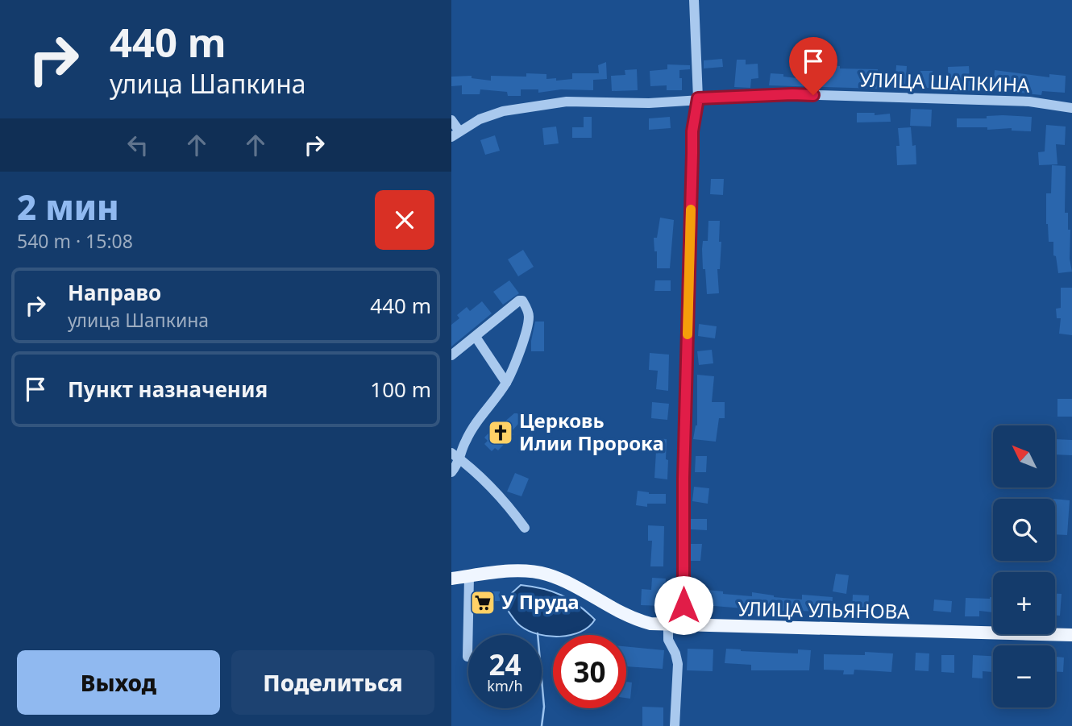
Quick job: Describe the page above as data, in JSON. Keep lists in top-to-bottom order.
{
  "streets": {
    "main road": ["УЛИЦА УЛЬЯНОВА"],
    "street": ["УЛИЦА ШАПКИНА"]
  },
  "places": {
    "church": ["Церковь Илии Пророка"],
    "supermarket": ["У Пруда"]
  },
  "north": "top left",
  "page": {
    "turn": ["440 m", "улица Шапкина"],
    "heading": ["2 мин", "540 m · 15:08"],
    "list": [
      {
        "name": "Направо",
        "note": "улица Шапкина",
        "value": "440 m"
      },
      {
        "name": "Пункт назначения",
        "value": "100 m"
      }
    ],
    "map_buttons": ["+", "−"],
    "speed": "24 km/h",
    "limit": "30",
    "buttons": ["Выход", "Поделиться"]
  }
}
